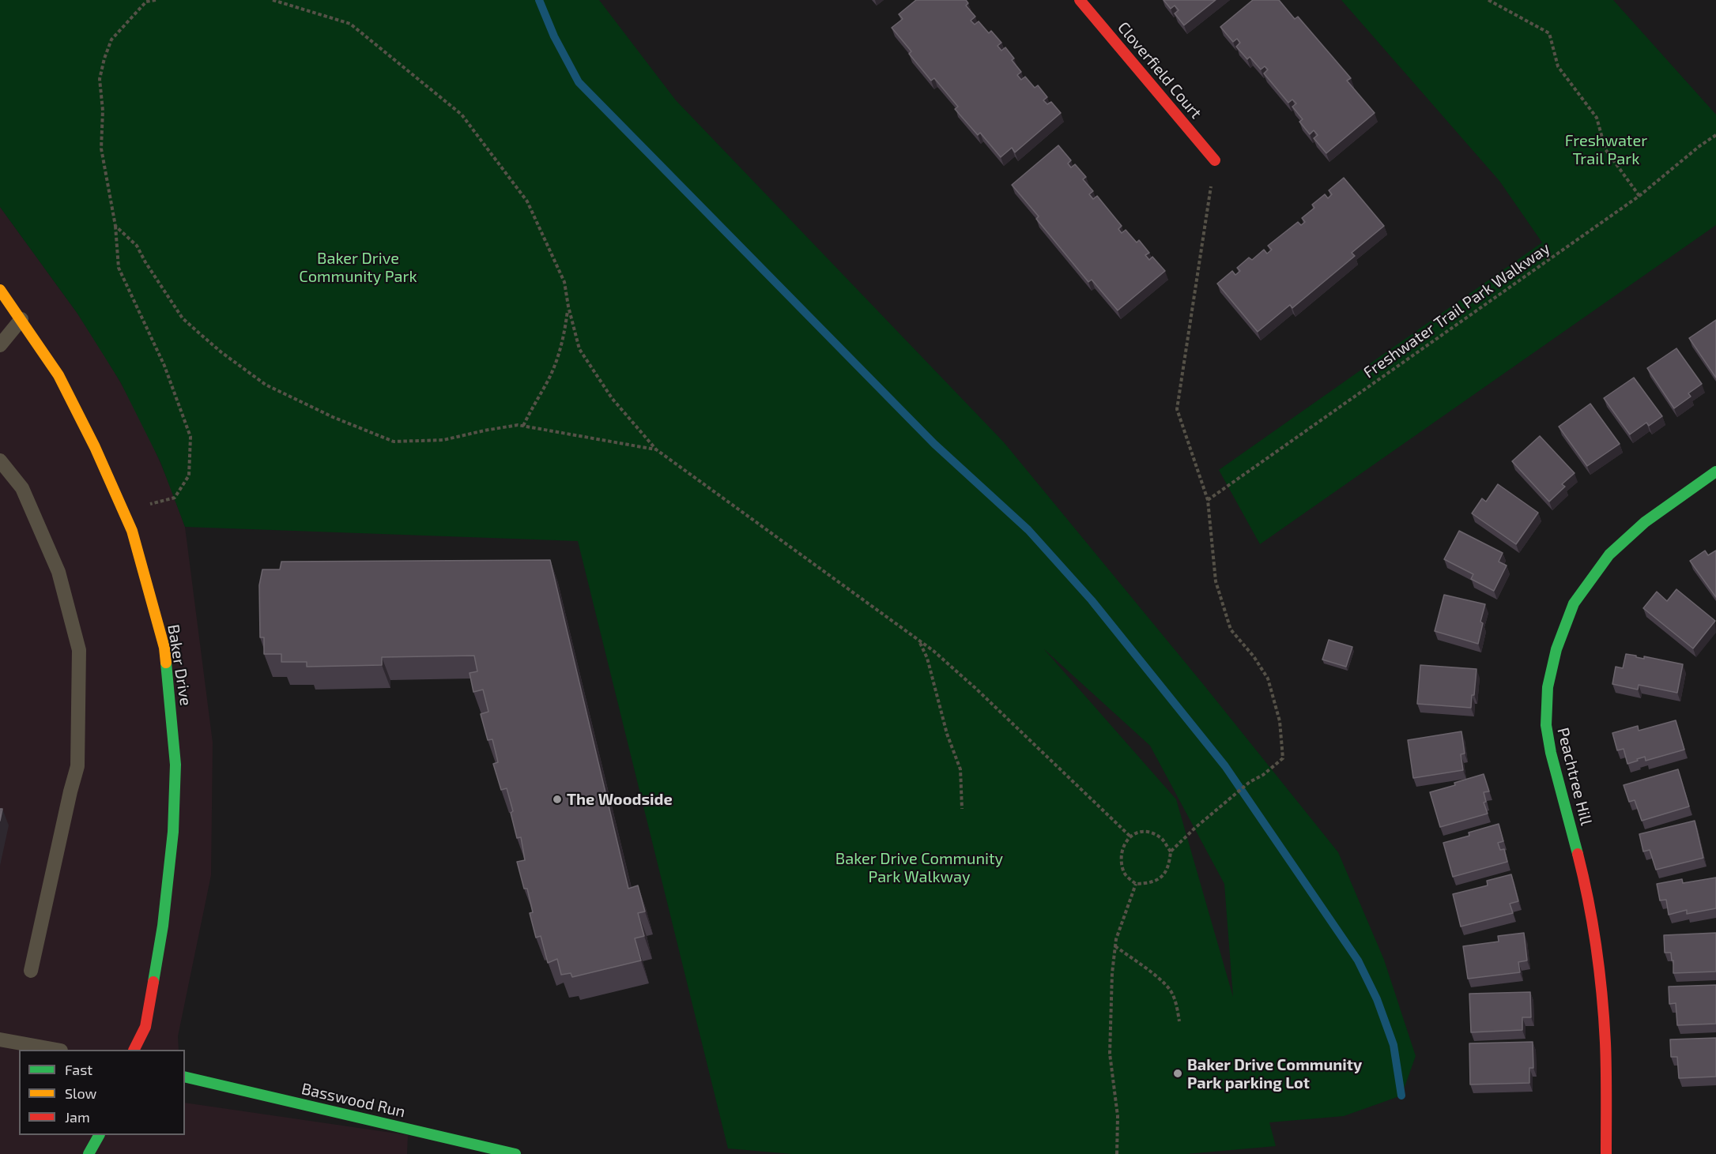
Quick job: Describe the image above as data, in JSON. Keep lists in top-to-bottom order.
{
  "streets": {
    "street": [
      "Cloverfield Court",
      "Baker Drive",
      "Peachtree Hill",
      "Basswood Run"
    ],
    "path": ["Freshwater Trail Park Walkway"]
  },
  "parks": ["Freshwater Trail Park", "Baker Drive Community Park", "Baker Drive Community Park Walkway"],
  "places": ["The Woodside", "Baker Drive Community Park parking Lot"],
  "legend": ["Fast", "Slow", "Jam"]
}
